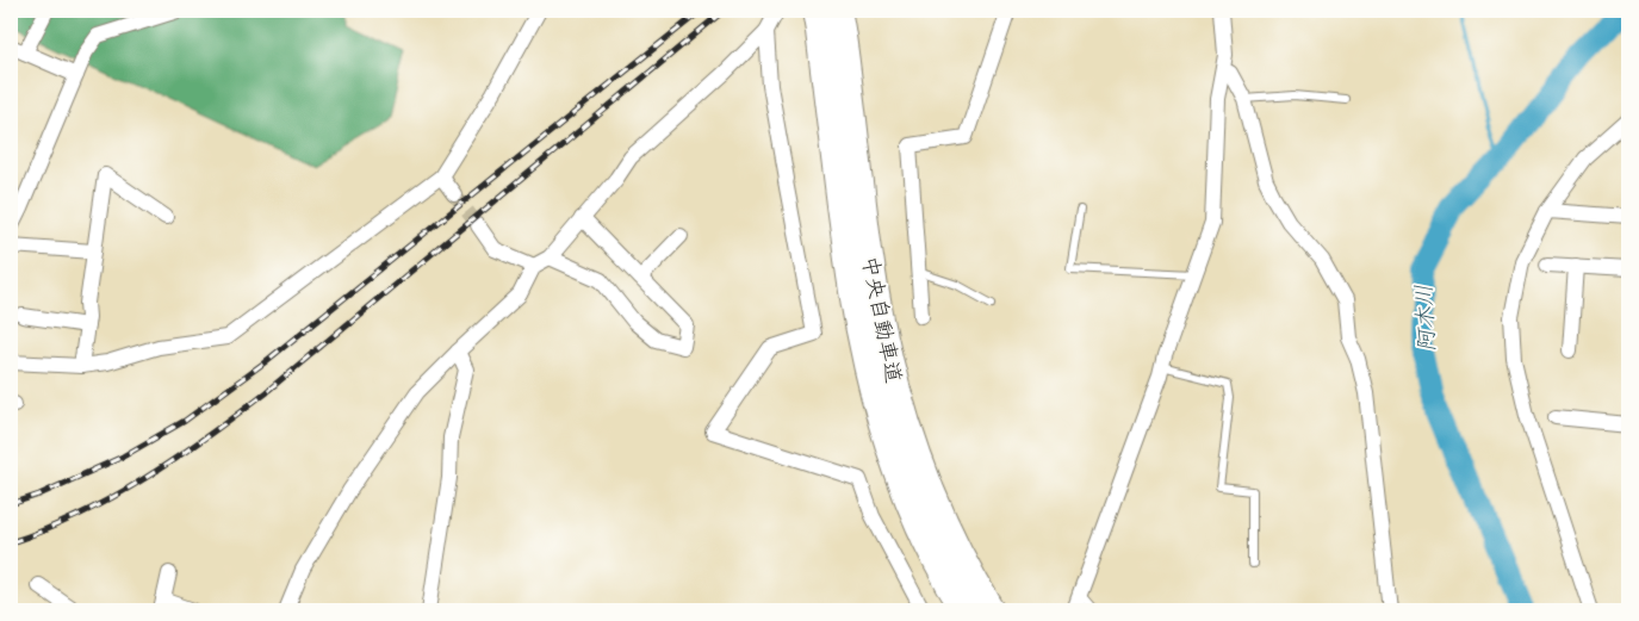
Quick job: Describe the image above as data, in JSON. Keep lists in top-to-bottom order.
{
  "streets": {
    "highway": ["中央自動車道"]
  },
  "water": ["阿木川"]
}
